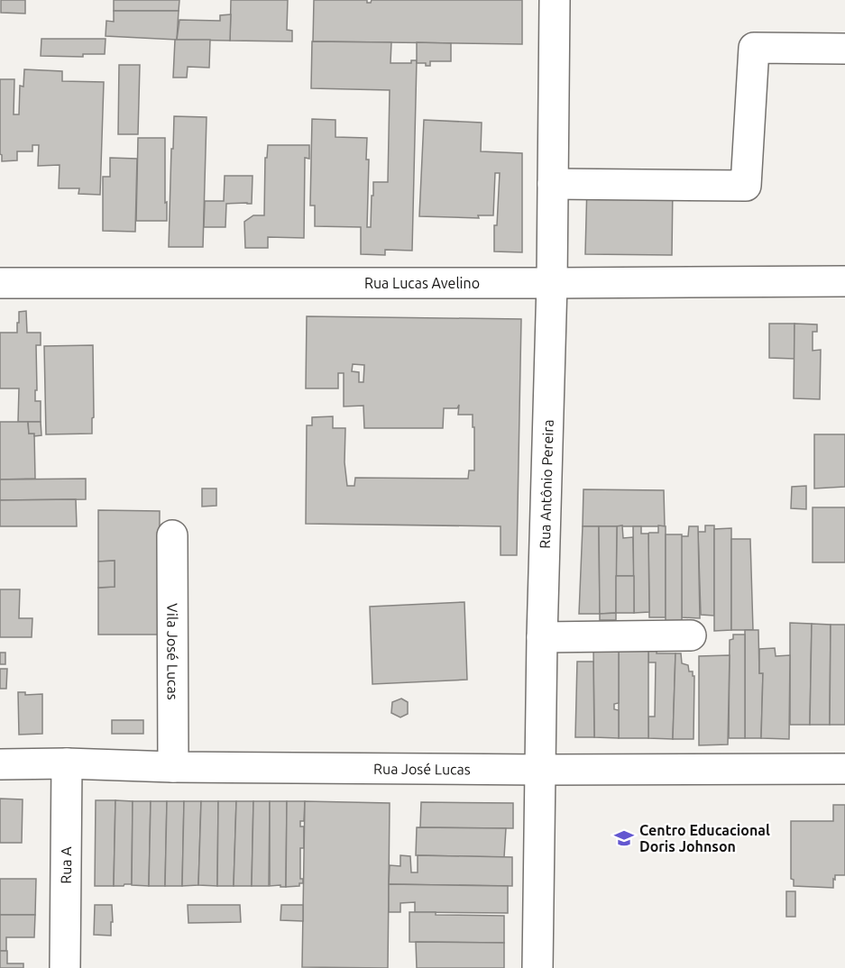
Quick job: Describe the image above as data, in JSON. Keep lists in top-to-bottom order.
{
  "streets": {
    "street": [
      "Rua Lucas Avelino",
      "Rua Antônio Pereira",
      "Vila José Lucas",
      "Rua José Lucas",
      "Rua A"
    ]
  },
  "crossings": [
    ["Rua Lucas Avelino", "Rua Antônio Pereira"],
    ["Rua Antônio Pereira", "Rua José Lucas"],
    ["Vila José Lucas", "Rua José Lucas"],
    ["Rua José Lucas", "Rua A"]
  ],
  "places": {
    "school or university": ["Centro Educacional Doris Johnson"]
  }
}
